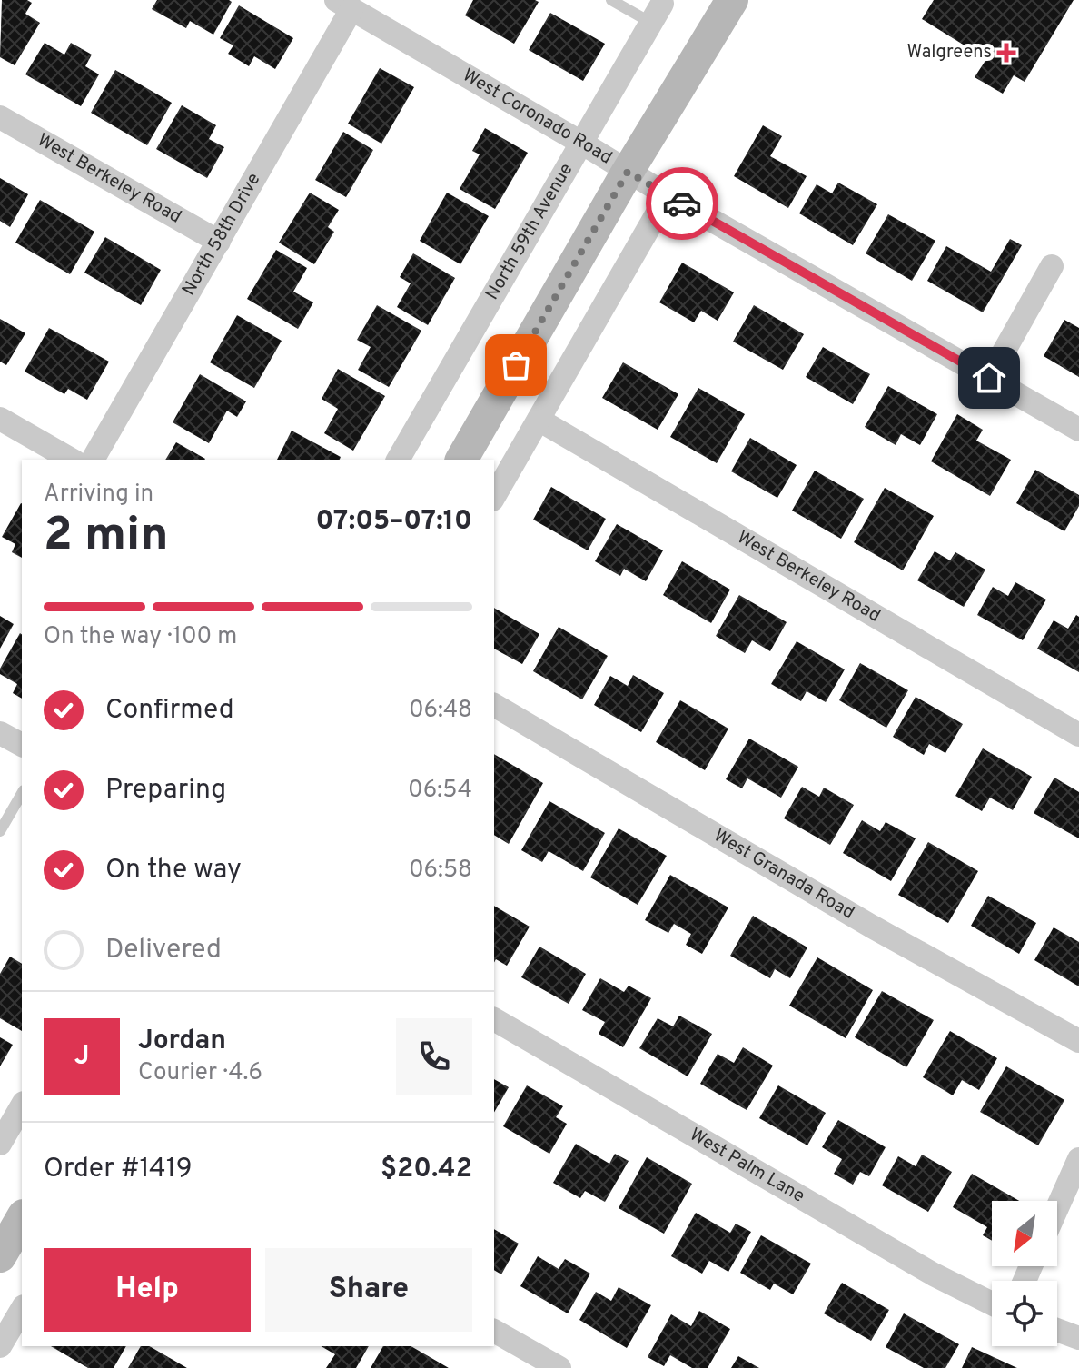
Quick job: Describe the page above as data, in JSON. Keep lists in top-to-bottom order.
{
  "streets": {
    "street": [
      "West Coronado Road",
      "West Berkeley Road",
      "North 59th Avenue",
      "North 58th Drive",
      "West Granada Road",
      "West Palm Lane"
    ]
  },
  "crossings": [
    ["West Coronado Road", "North 59th Avenue"],
    ["West Coronado Road", "North 58th Drive"],
    ["West Berkeley Road", "North 58th Drive"]
  ],
  "places": {
    "health": ["Walgreens"]
  },
  "north": "bottom left",
  "page": {
    "heading": ["2 min", "Arriving in", "07:05–07:10"],
    "panel": [
      "Jordan",
      "Courier · 4.6",
      "Order #1419",
      "$20.42"
    ],
    "bar": "On the way · 100 m",
    "list": [
      ["Confirmed", "06:48"],
      ["Preparing", "06:54"],
      ["On the way", "06:58"],
      "Delivered"
    ],
    "round": "J",
    "buttons": ["Help", "Share"]
  }
}
